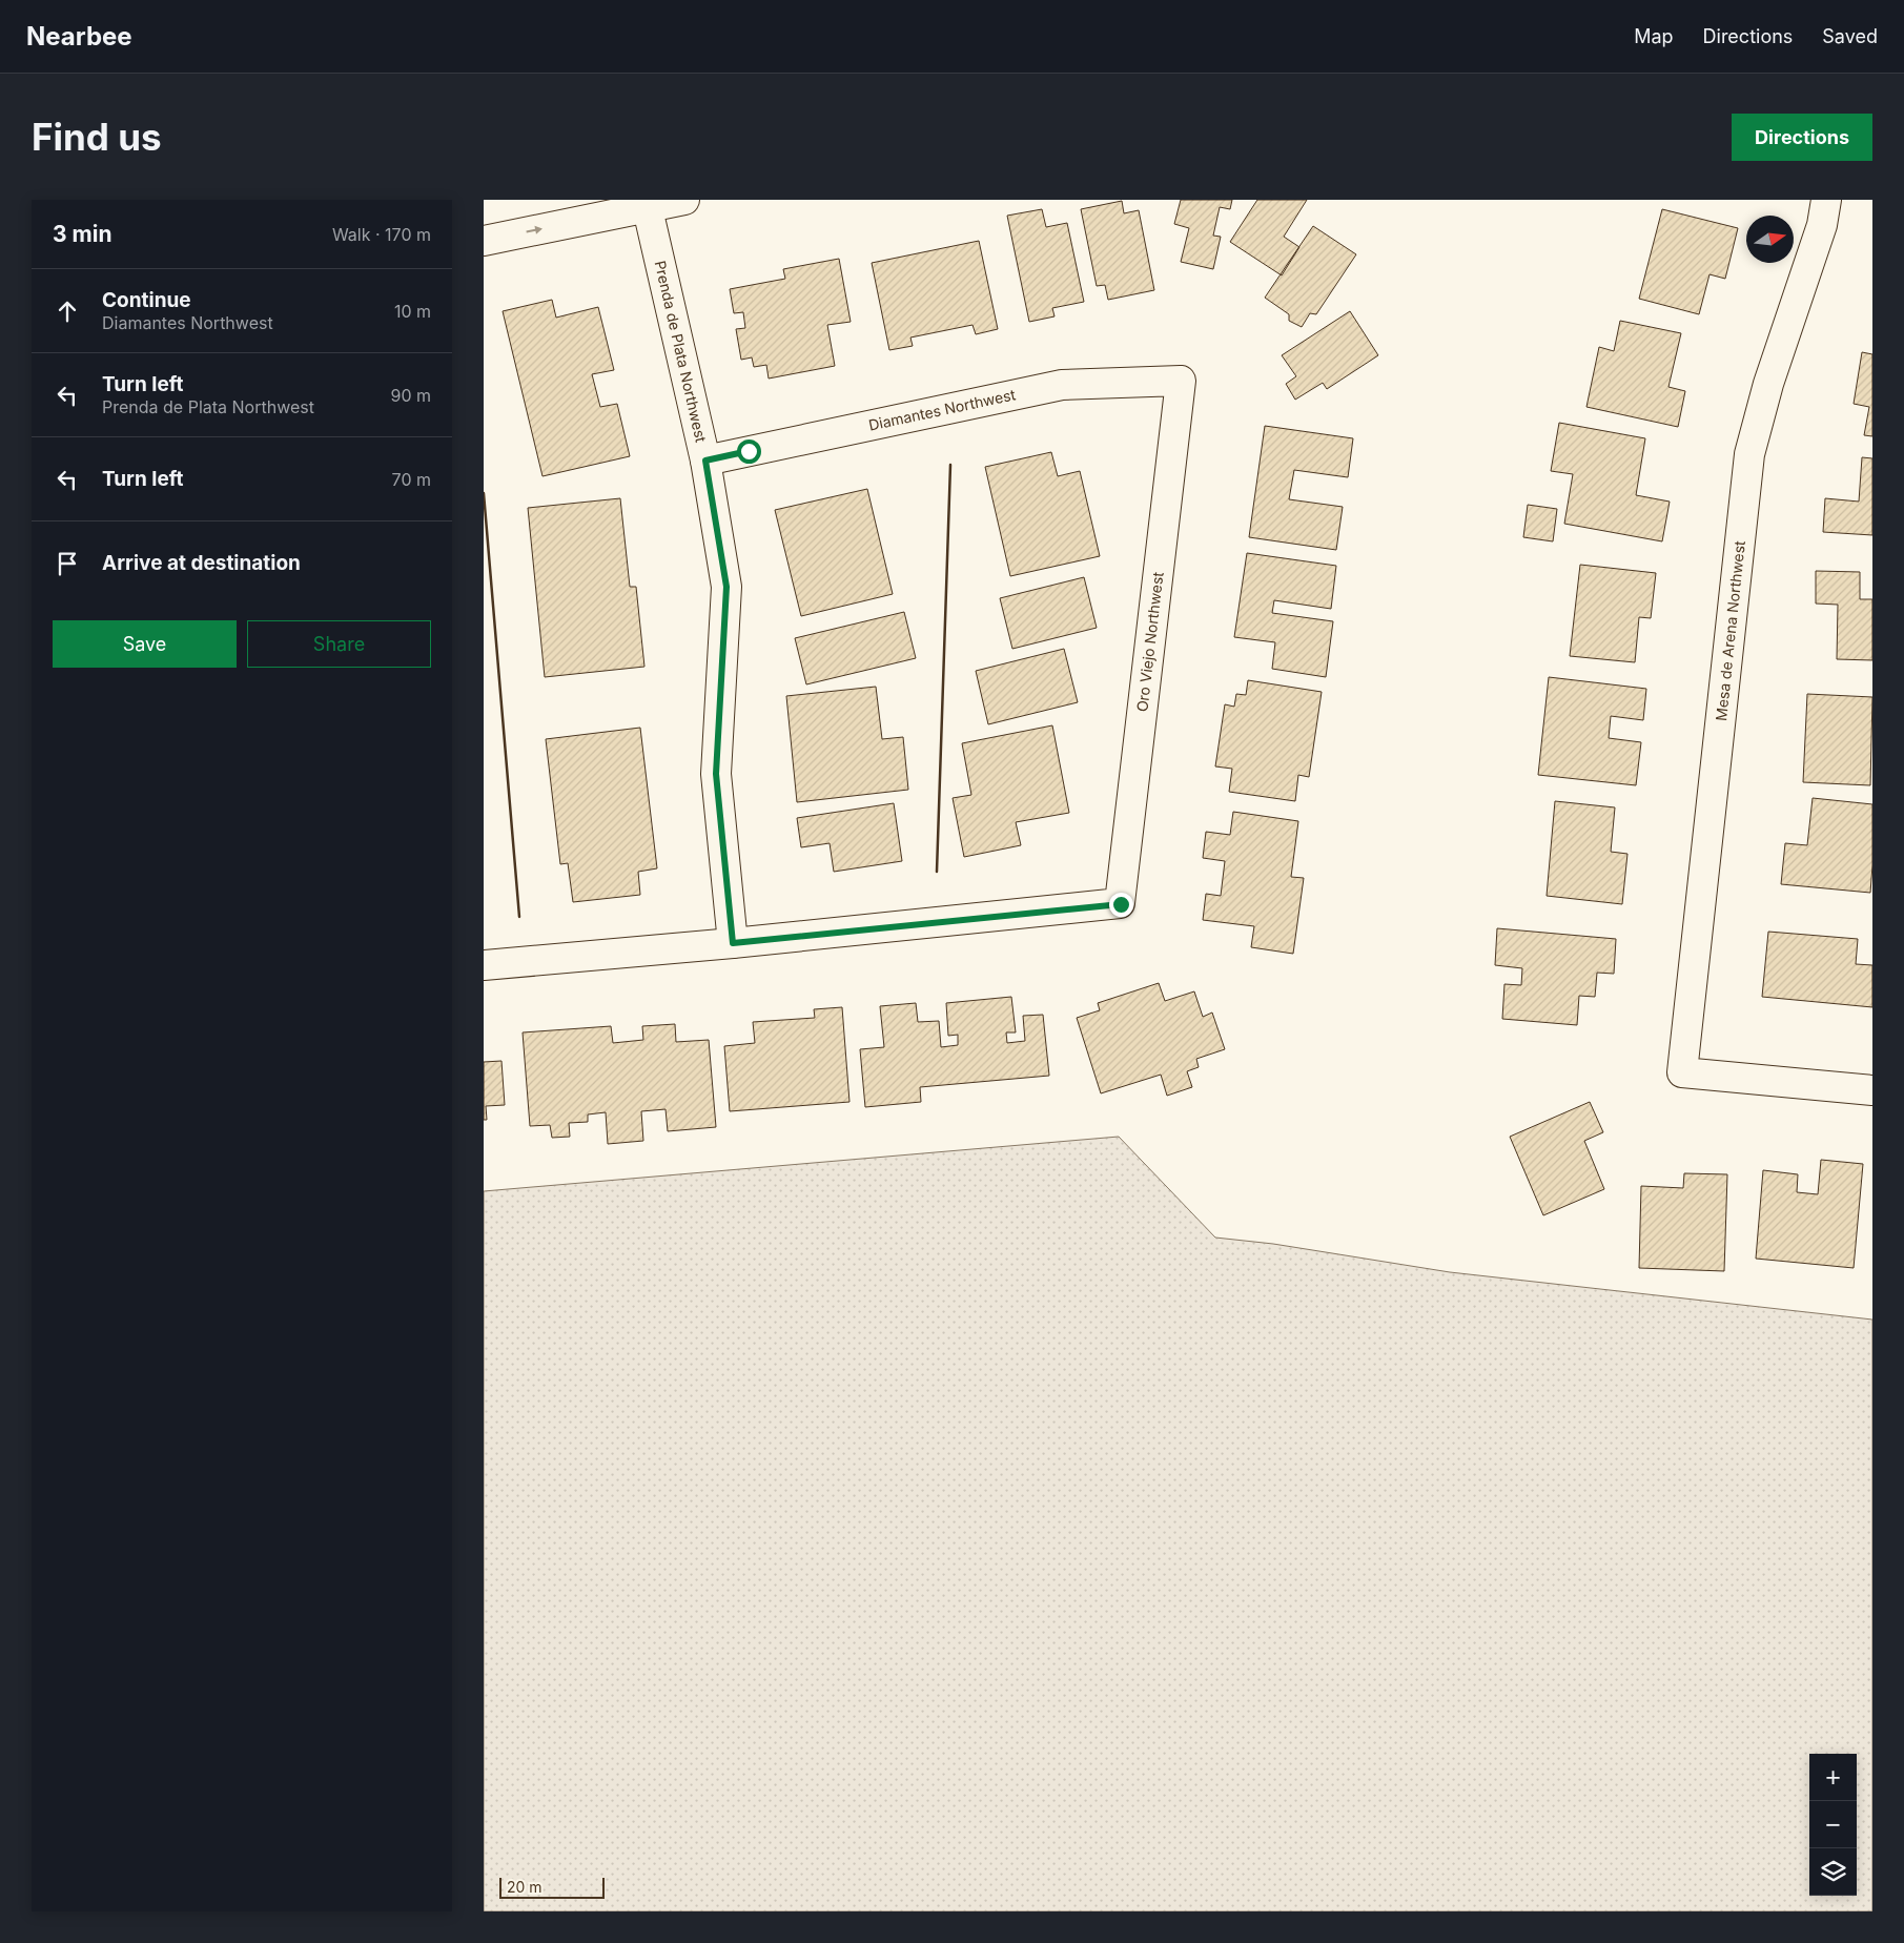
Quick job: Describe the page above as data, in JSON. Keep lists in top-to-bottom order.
{
  "streets": {
    "street": [
      "Prenda de Plata Northwest",
      "Diamantes Northwest",
      "Mesa de Arena Northwest",
      "Oro Viejo Northwest"
    ]
  },
  "crossings": [
    ["Prenda de Plata Northwest", "Diamantes Northwest"],
    ["Prenda de Plata Northwest", "Oro Viejo Northwest"],
    ["Diamantes Northwest", "Oro Viejo Northwest"]
  ],
  "scale_bar": "20 m",
  "north": "right",
  "page": {
    "header": "Nearbee",
    "nav": ["Map", "Directions", "Saved"],
    "buttons": [
      "Directions",
      ["Save", "Share"]
    ],
    "title": "Find us",
    "heading": ["3 min", "Walk · 170 m"],
    "list": [
      ["Continue", "Diamantes Northwest", "10 m"],
      ["Turn left", "Prenda de Plata Northwest", "90 m"],
      ["Turn left", "70 m"],
      "Arrive at destination"
    ],
    "map_buttons": ["+", "−"],
    "scale": "20 m"
  }
}
